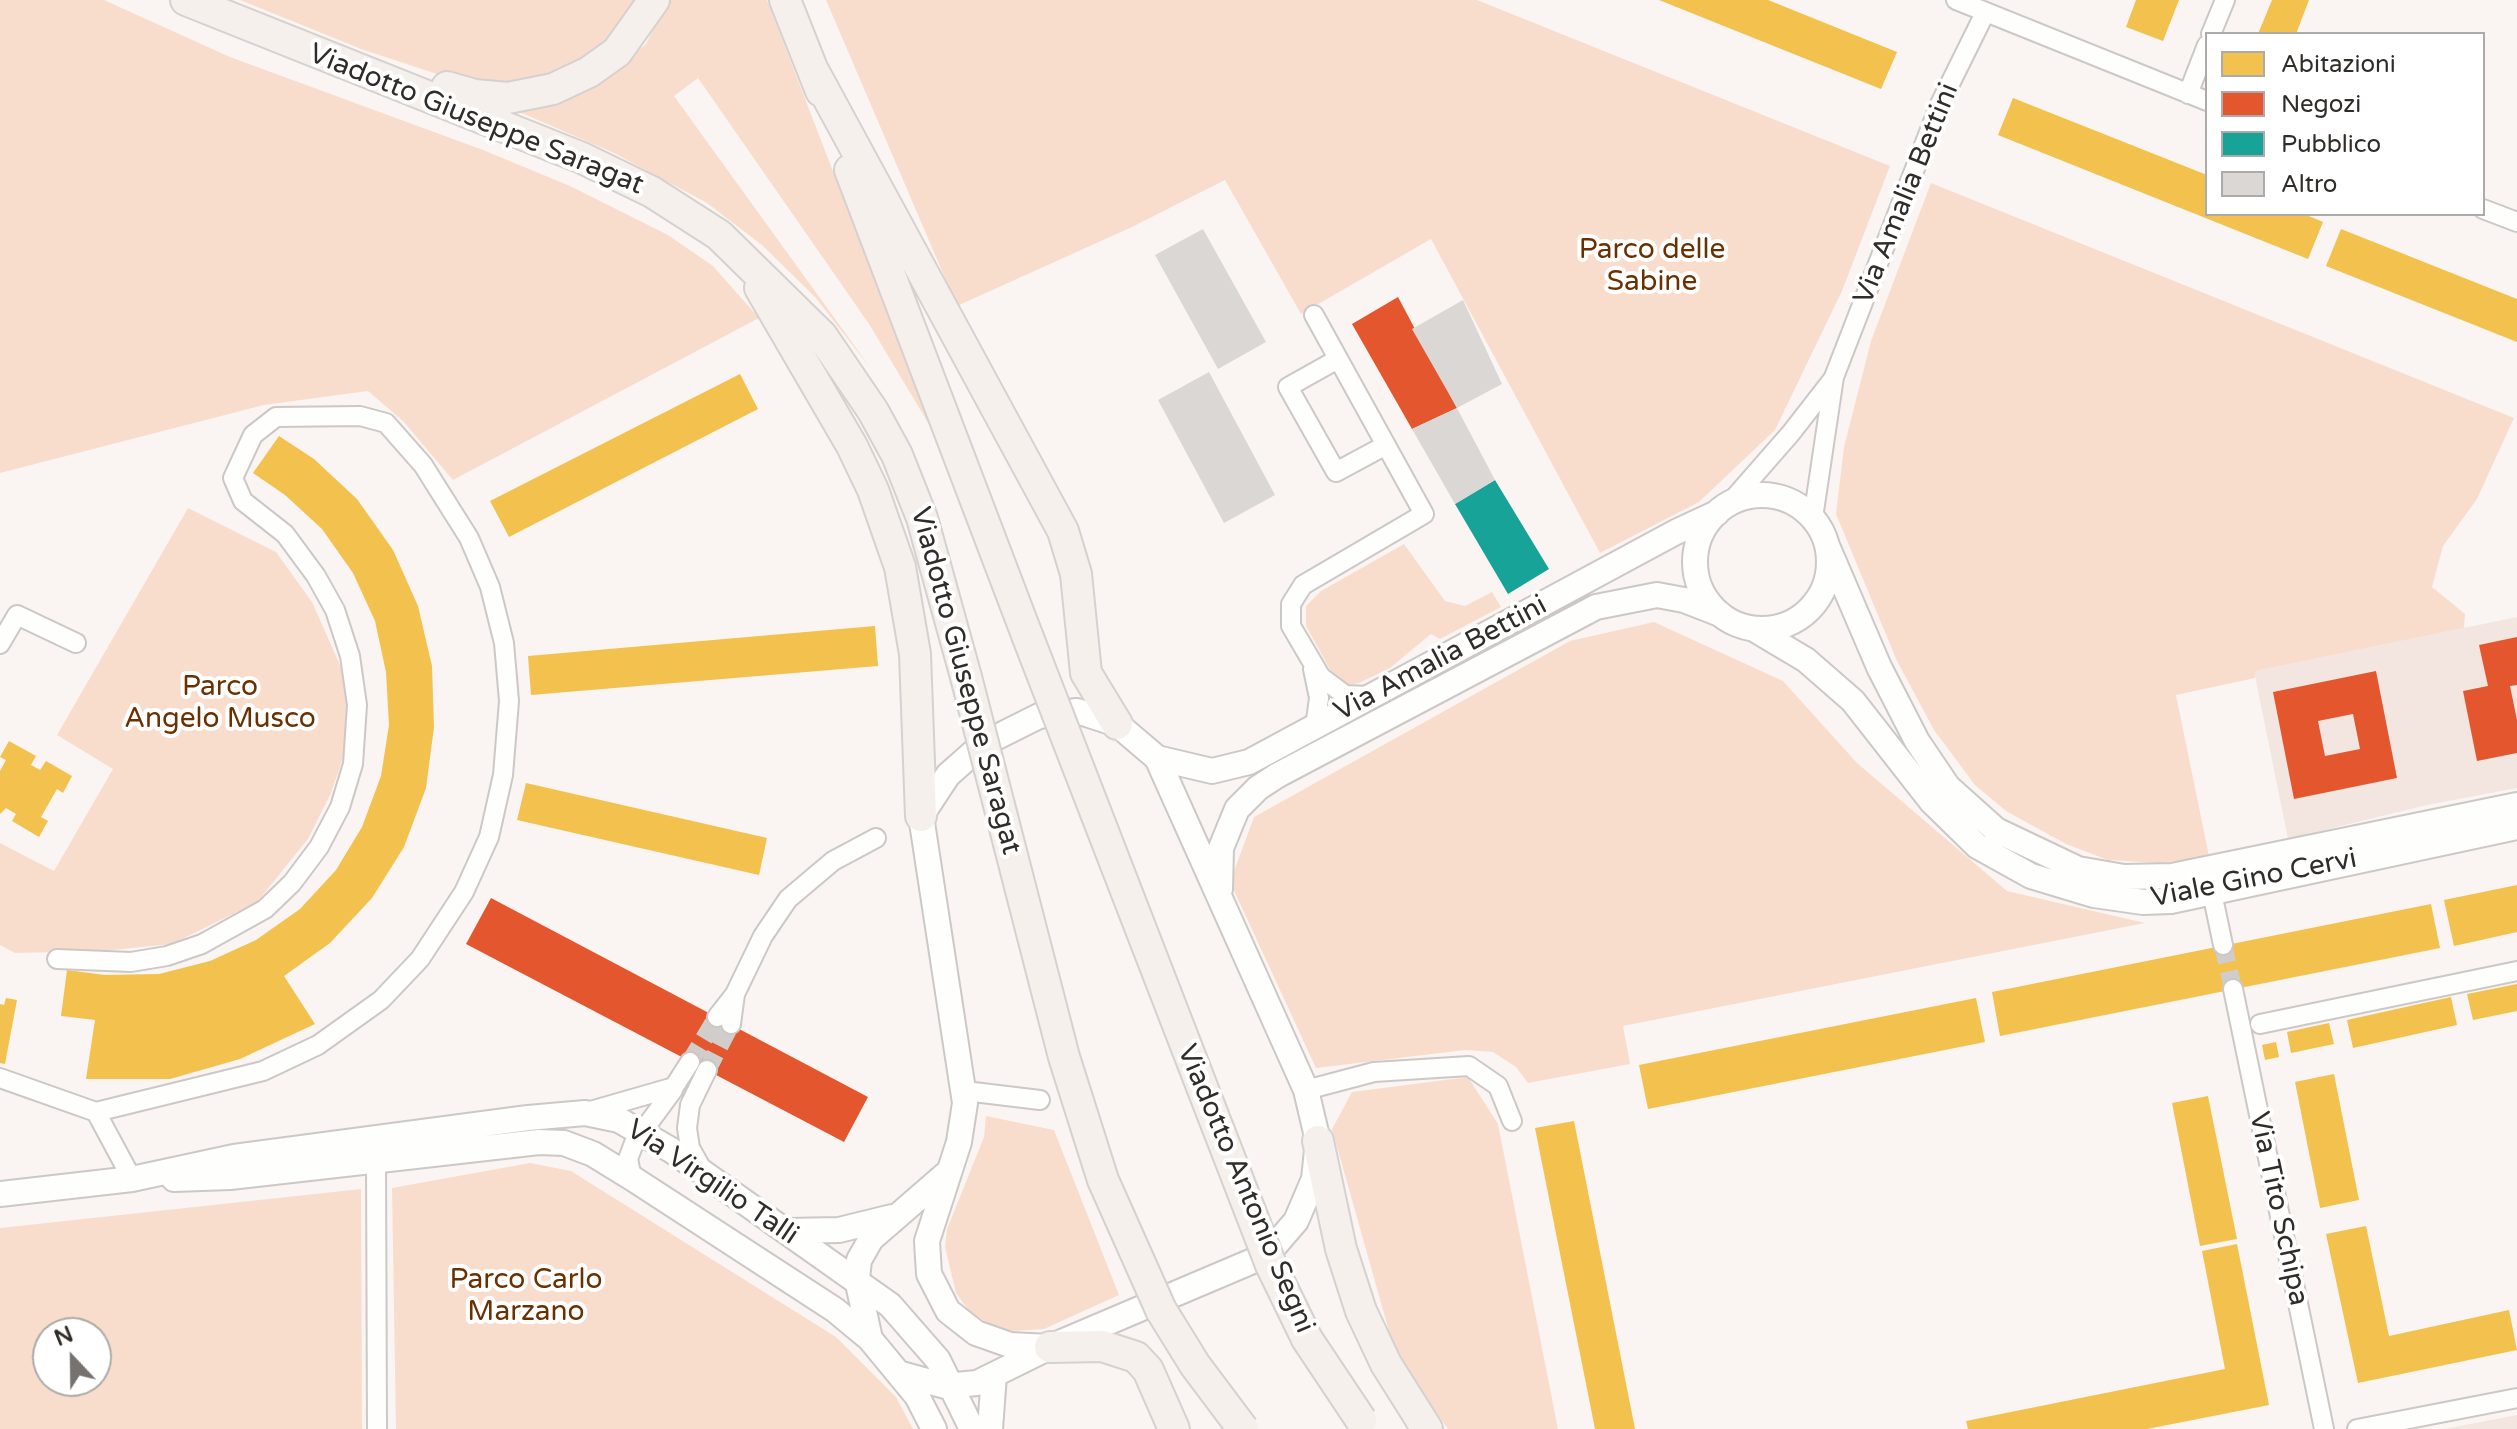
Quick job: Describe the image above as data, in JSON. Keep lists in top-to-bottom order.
{
  "streets": {
    "main road": ["Viadotto Giuseppe Saragat", "Viadotto Antonio Segni"],
    "street": [
      "Via Amalia Bettini",
      "Viale Gino Cervi",
      "Via Virgilio Talli",
      "Via Tito Schipa"
    ]
  },
  "crossings": [
    ["Viadotto Giuseppe Saragat", "Viadotto Antonio Segni"],
    ["Via Amalia Bettini", "Viale Gino Cervi"]
  ],
  "parks": ["Parco delle Sabine", "Parco Angelo Musco", "Parco Carlo Marzano"],
  "legend": [
    "Abitazioni",
    "Negozi",
    "Pubblico",
    "Altro"
  ],
  "north": "top"
}
